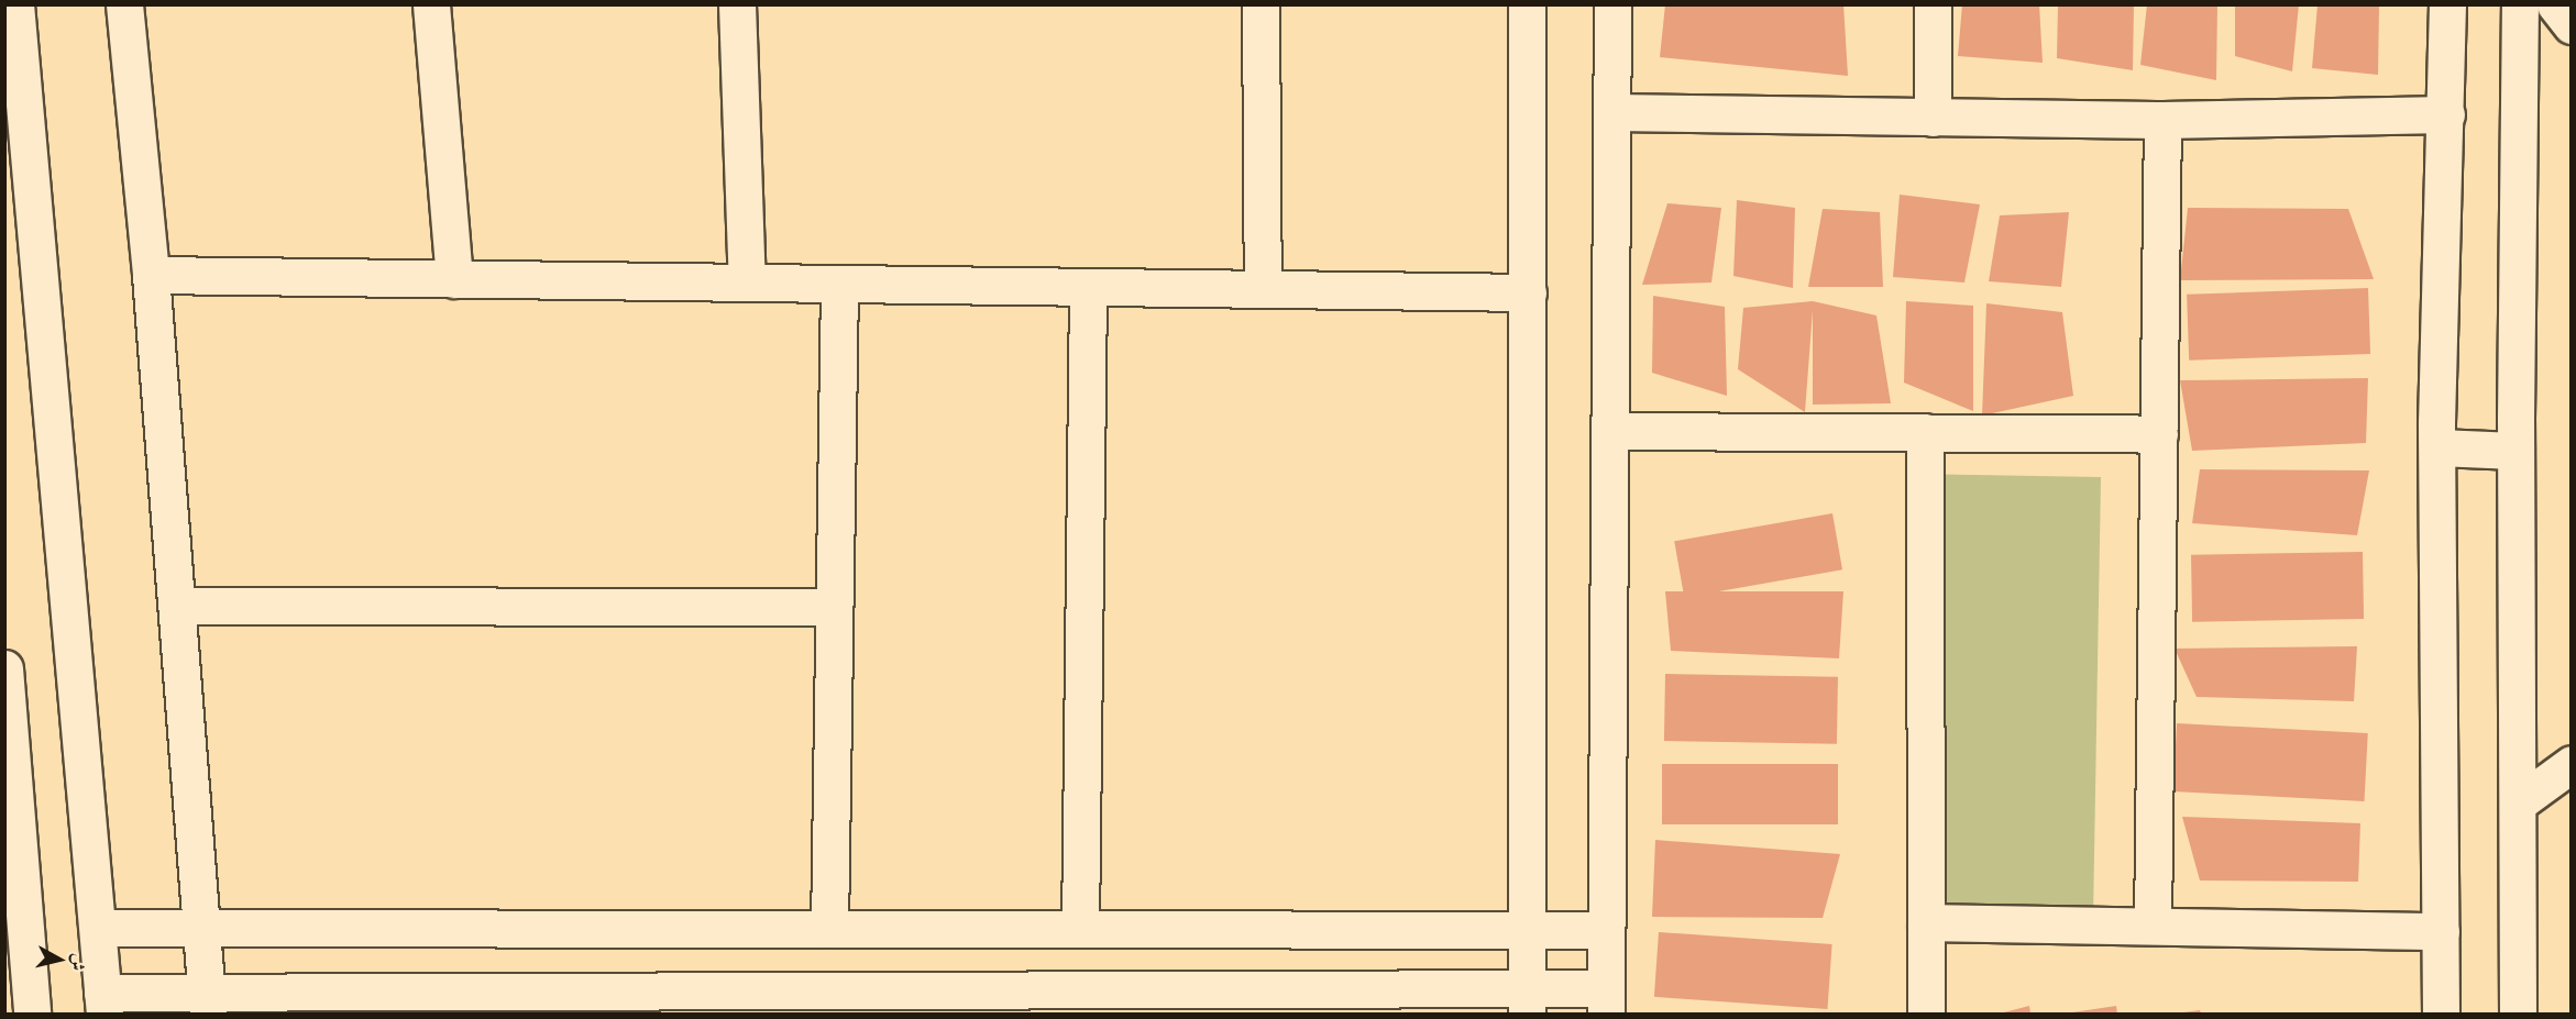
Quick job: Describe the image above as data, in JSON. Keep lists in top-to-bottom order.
{
  "north": "right"
}
